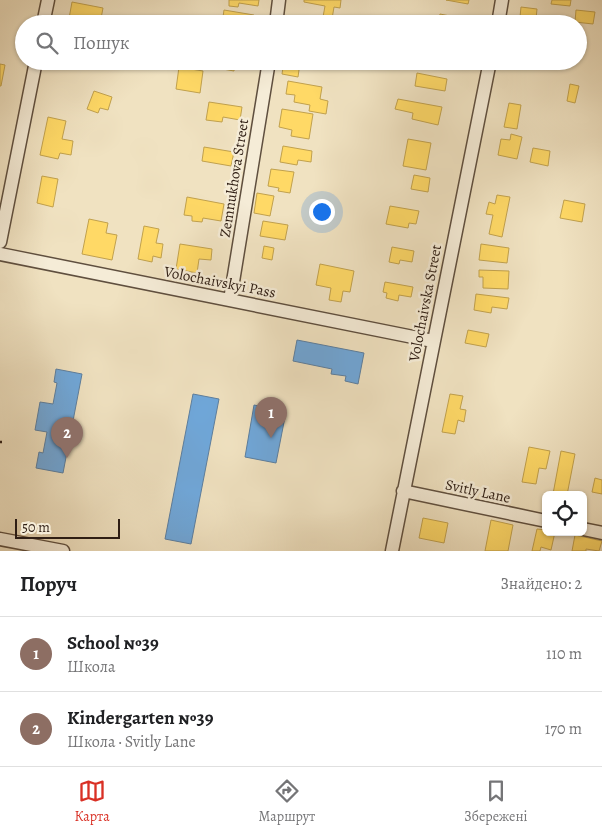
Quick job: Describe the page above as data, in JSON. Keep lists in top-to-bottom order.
{
  "streets": {
    "street": [
      "Zemnukhova Street",
      "Volochaivskyi Pass",
      "Volochaivska Street",
      "Svitly Lane"
    ]
  },
  "crossings": [
    ["Zemnukhova Street", "Volochaivskyi Pass"],
    ["Volochaivskyi Pass", "Volochaivska Street"],
    ["Volochaivska Street", "Svitly Lane"]
  ],
  "scale_bar": "50 m",
  "page": {
    "search": "Пошук",
    "pins": ["1", "2"],
    "scale": "50 m",
    "heading": ["Поруч", "Знайдено: 2"],
    "list": [
      {
        "mark": "1",
        "name": "School №39",
        "note": "Школа",
        "value": "110 m"
      },
      {
        "mark": "2",
        "name": "Kindergarten №39",
        "note": "Школа · Svitly Lane",
        "value": "170 m"
      }
    ],
    "nav": ["Карта", "Маршрут", "Збережені"]
  }
}
